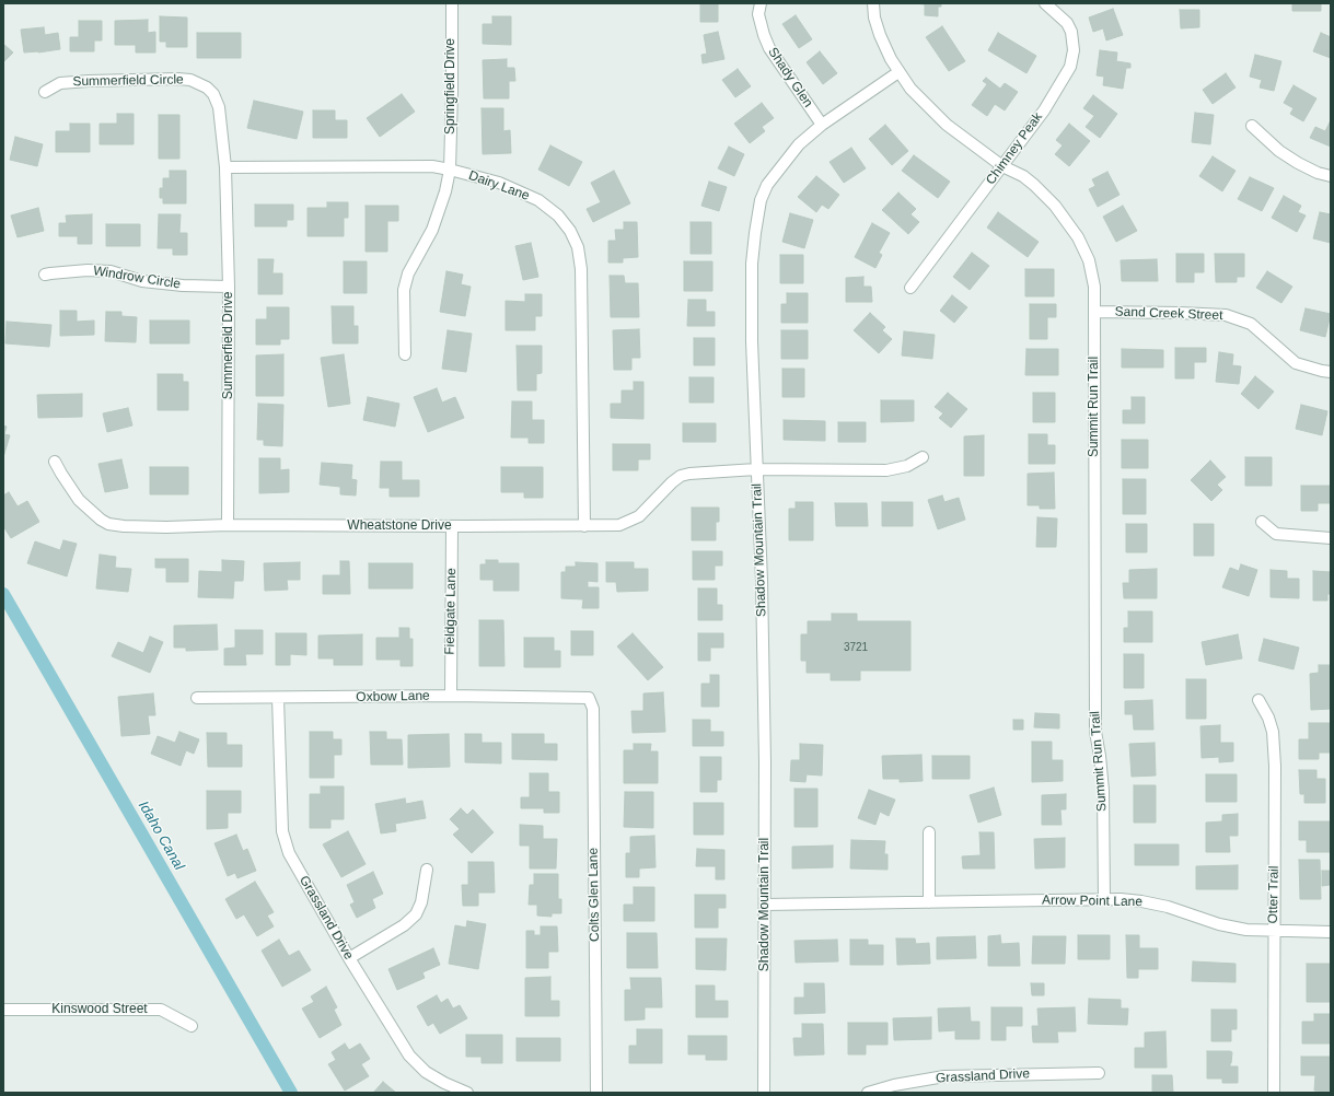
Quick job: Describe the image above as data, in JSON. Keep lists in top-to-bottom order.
{
  "streets": {
    "street": [
      "Shady Glen",
      "Summerfield Circle",
      "Springfield Drive",
      "Chimney Peak",
      "Dairy Lane",
      "Windrow Circle",
      "Sand Creek Street",
      "Summerfield Drive",
      "Summit Run Trail",
      "Wheatstone Drive",
      "Shadow Mountain Trail",
      "Fieldgate Lane",
      "Oxbow Lane",
      "Colts Glen Lane",
      "Otter Trail",
      "Arrow Point Lane",
      "Grassland Drive",
      "Kinswood Street"
    ]
  },
  "crossings": [
    ["Shady Glen", "Shadow Mountain Trail"],
    ["Summerfield Circle", "Dairy Lane"],
    ["Summerfield Circle", "Summerfield Drive"],
    ["Springfield Drive", "Dairy Lane"],
    ["Chimney Peak", "Summit Run Trail"],
    ["Dairy Lane", "Summerfield Drive"],
    ["Dairy Lane", "Wheatstone Drive"],
    ["Windrow Circle", "Summerfield Drive"],
    ["Sand Creek Street", "Summit Run Trail"],
    ["Summerfield Drive", "Wheatstone Drive"],
    ["Summit Run Trail", "Shadow Mountain Trail"],
    ["Summit Run Trail", "Arrow Point Lane"],
    ["Wheatstone Drive", "Shadow Mountain Trail"],
    ["Wheatstone Drive", "Fieldgate Lane"],
    ["Shadow Mountain Trail", "Arrow Point Lane"],
    ["Fieldgate Lane", "Oxbow Lane"],
    ["Oxbow Lane", "Colts Glen Lane"],
    ["Oxbow Lane", "Grassland Drive"],
    ["Otter Trail", "Arrow Point Lane"]
  ],
  "water": ["Idaho Canal"],
  "house_numbers": ["3721"]
}
